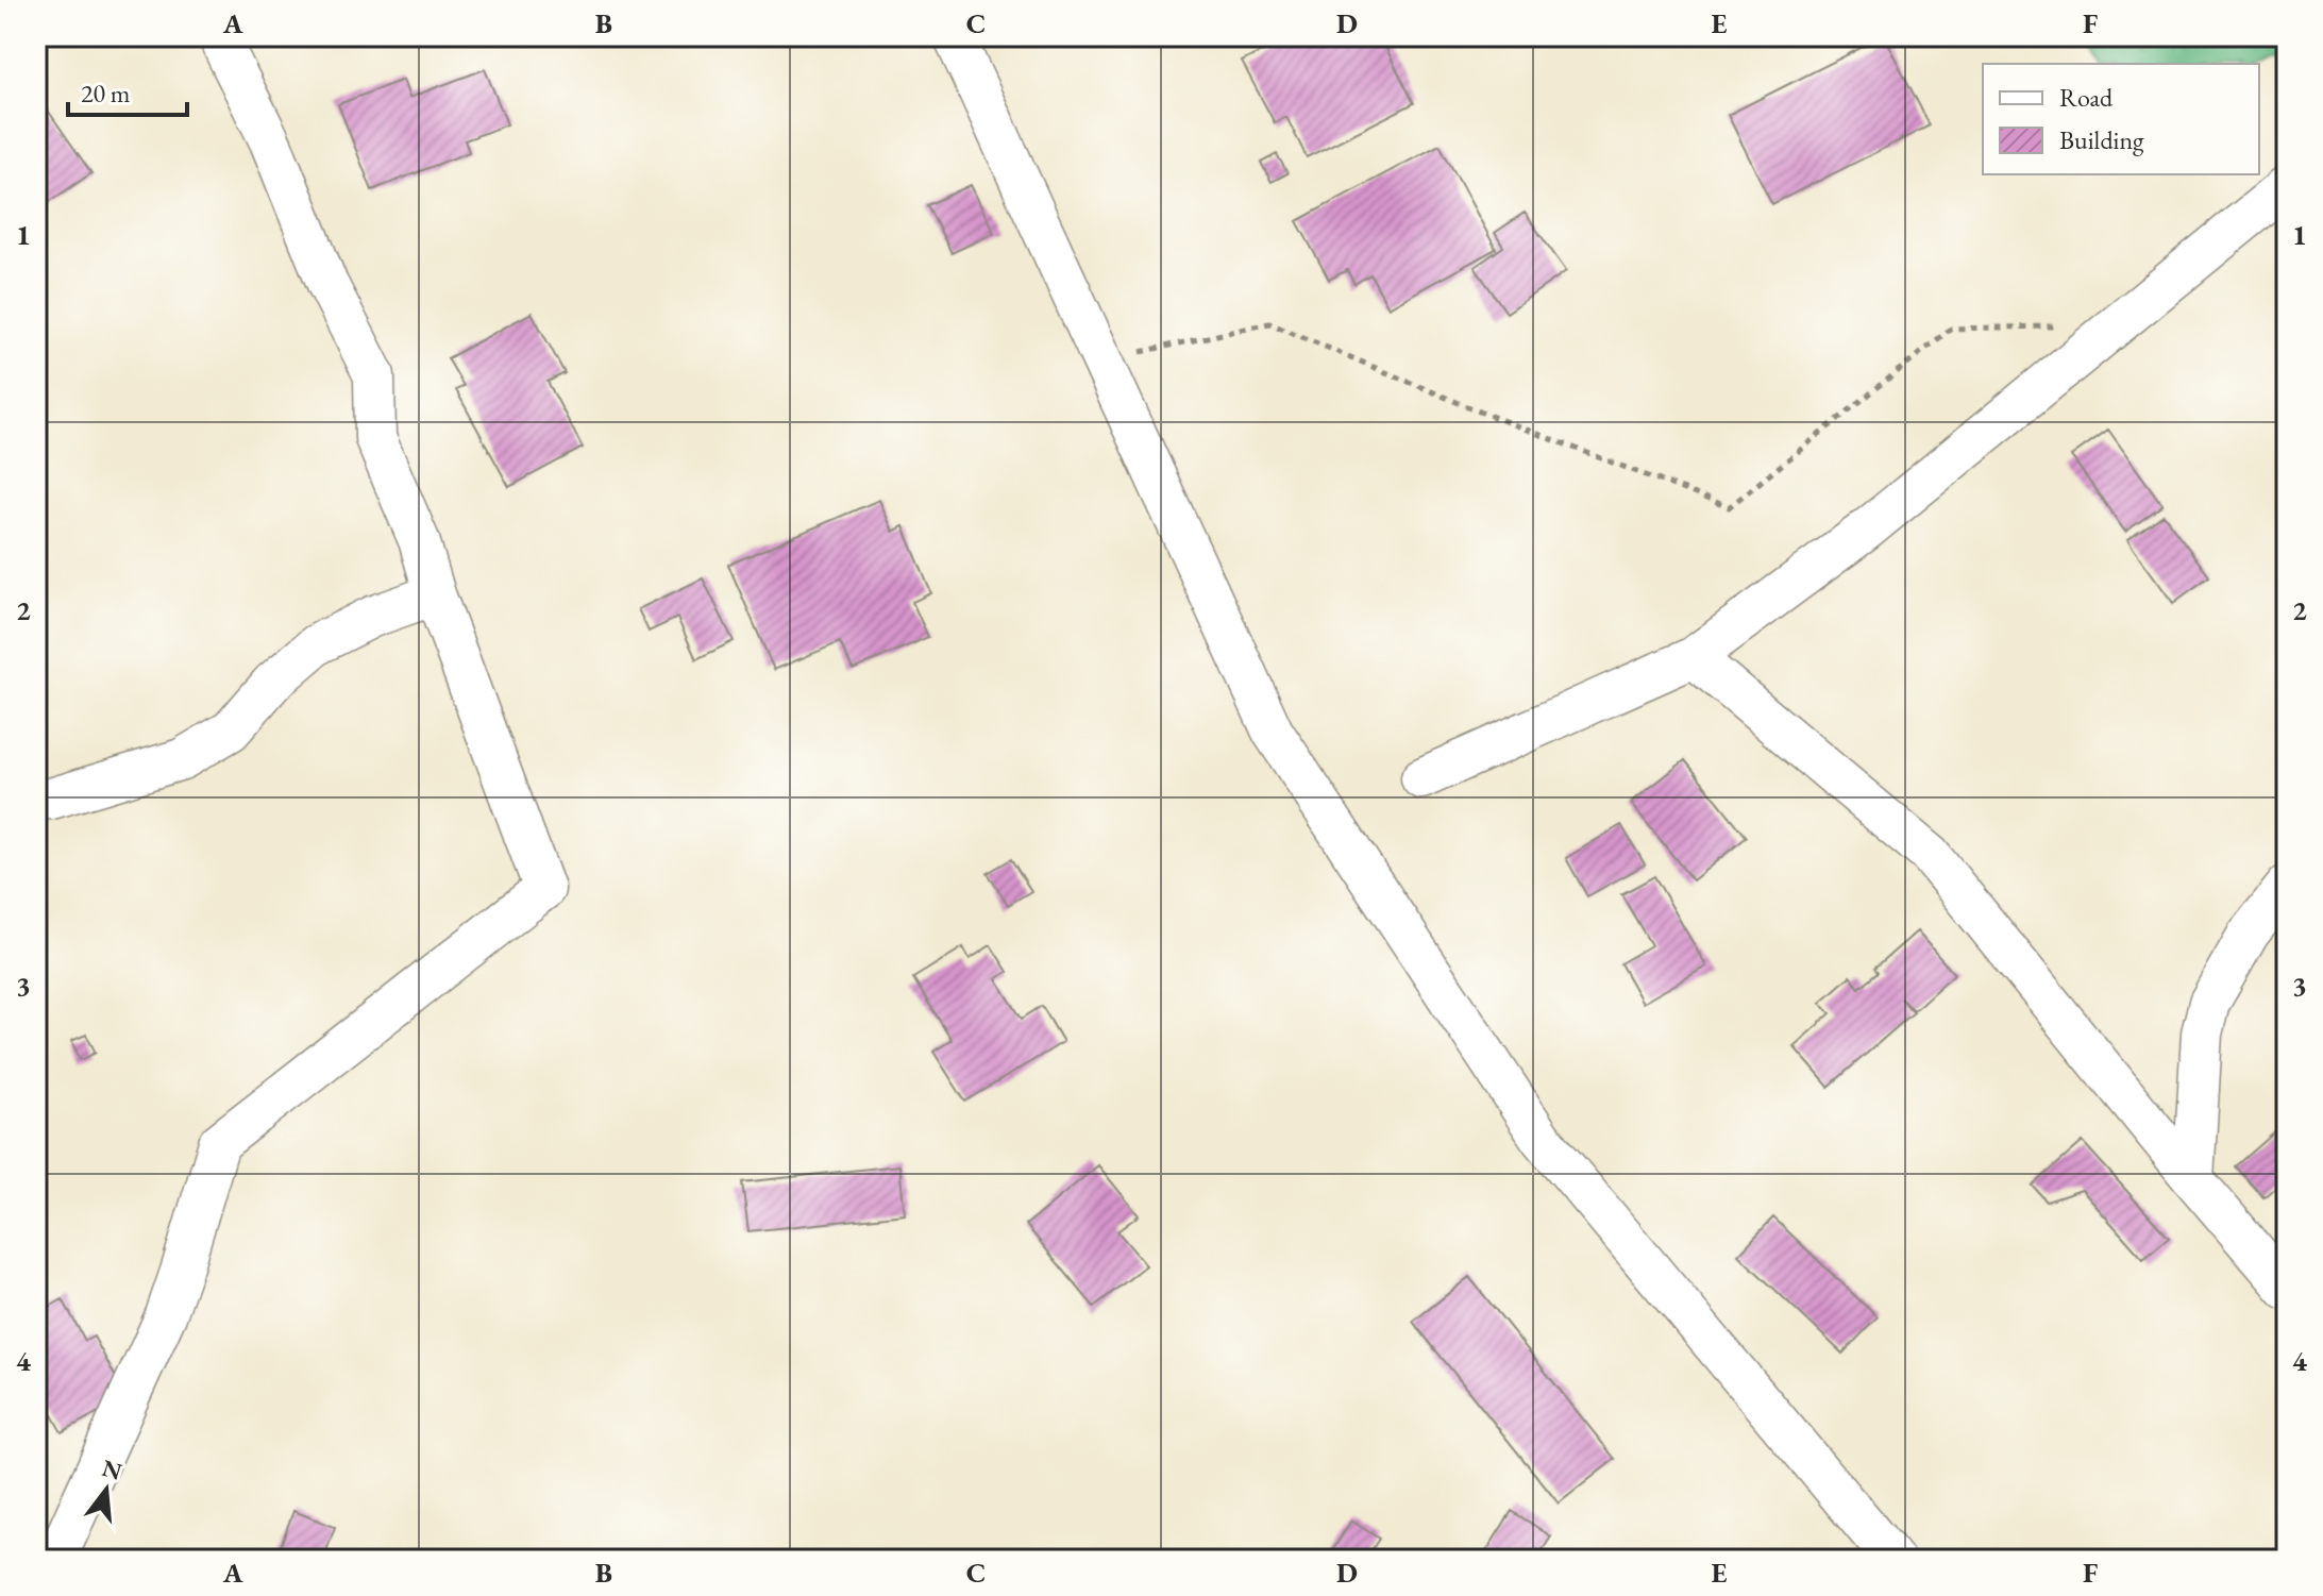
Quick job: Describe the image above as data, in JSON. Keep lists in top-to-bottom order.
{
  "legend": ["Road", "Building"],
  "scale_bar": "20 m",
  "north": "top",
  "grid": {
    "columns": [
      "A",
      "B",
      "C",
      "D",
      "E",
      "F"
    ],
    "rows": [
      "1",
      "2",
      "3",
      "4"
    ]
  }
}
